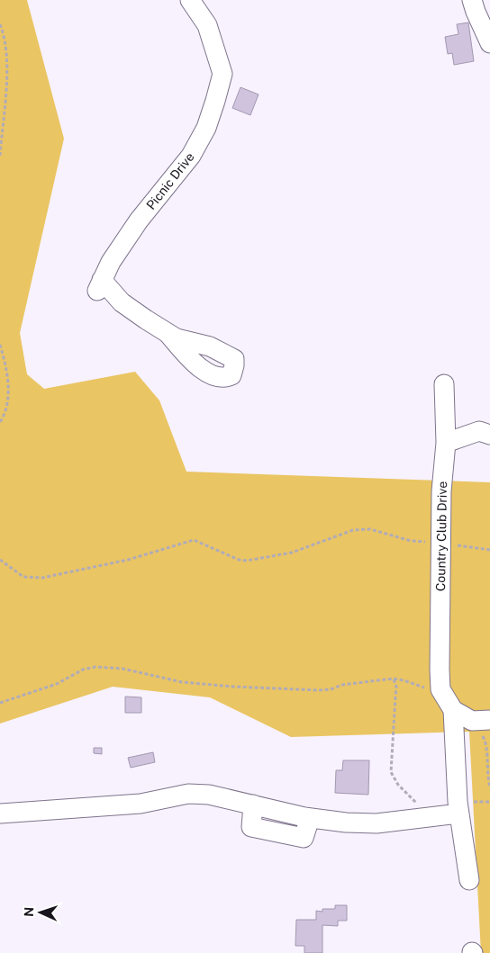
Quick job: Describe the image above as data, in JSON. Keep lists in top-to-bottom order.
{
  "streets": {
    "street": ["Picnic Drive", "Country Club Drive"]
  },
  "north": "left"
}
